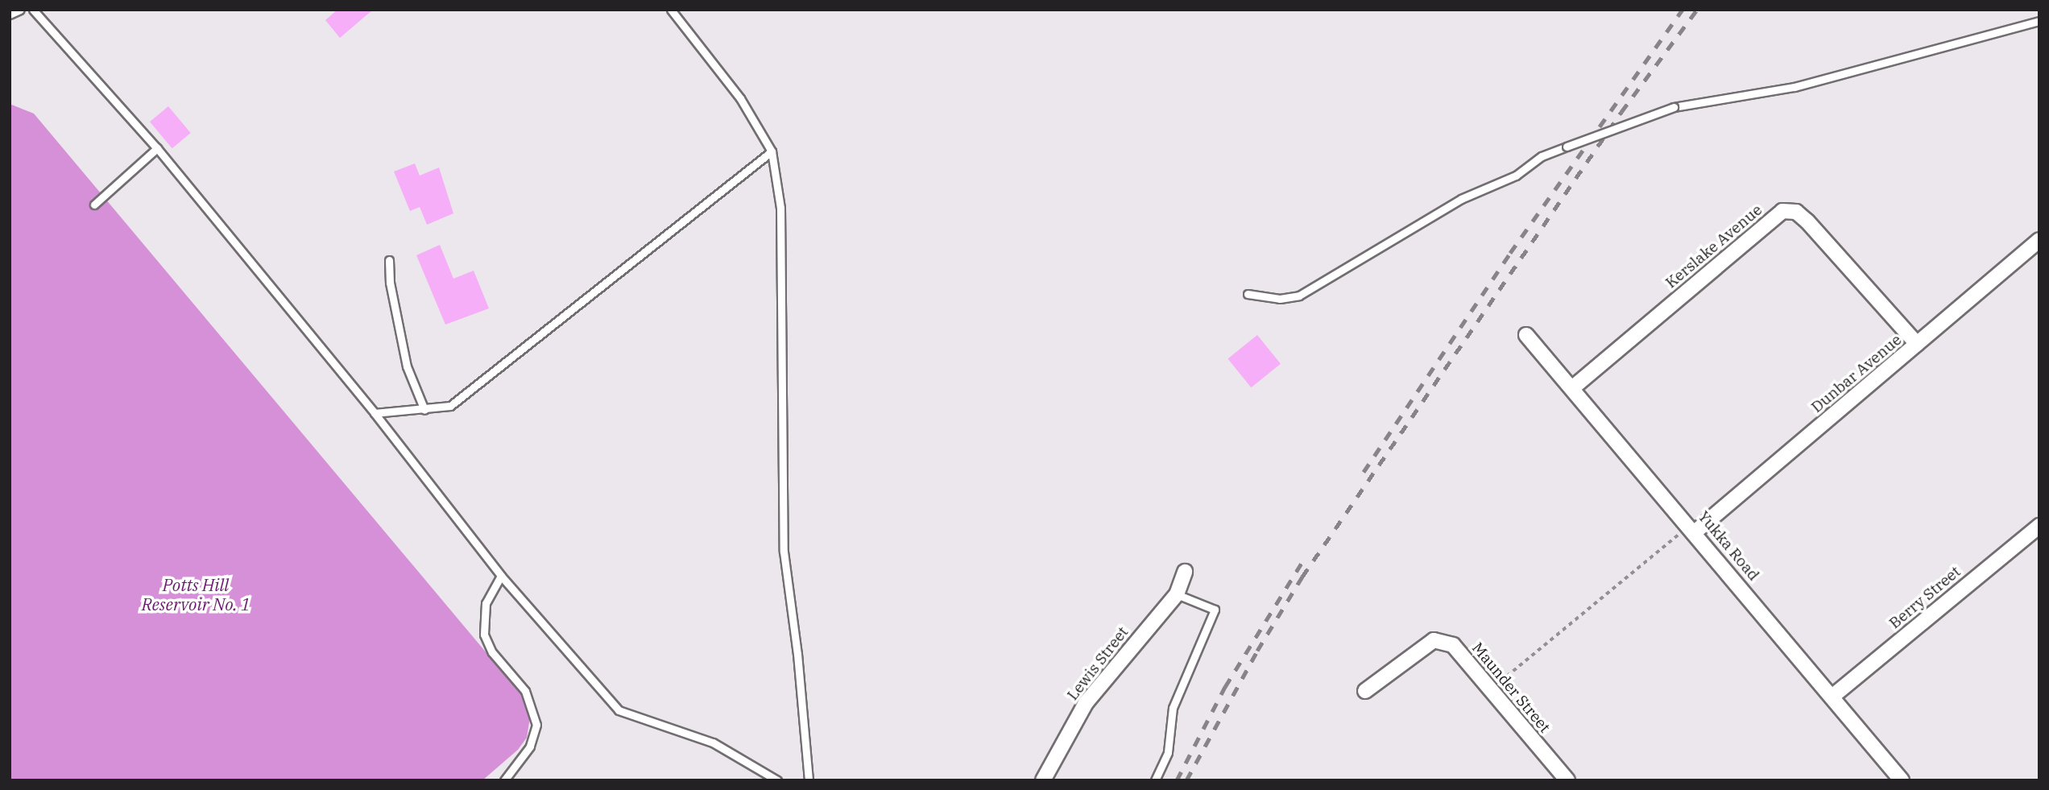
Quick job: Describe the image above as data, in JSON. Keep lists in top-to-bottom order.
{
  "streets": {
    "street": [
      "Kerslake Avenue",
      "Dunbar Avenue",
      "Yukka Road",
      "Berry Street",
      "Lewis Street",
      "Maunder Street"
    ]
  },
  "crossings": [
    ["Kerslake Avenue", "Dunbar Avenue"],
    ["Kerslake Avenue", "Yukka Road"],
    ["Dunbar Avenue", "Yukka Road"],
    ["Yukka Road", "Berry Street"]
  ],
  "water": ["Potts Hill Reservoir No. 1"]
}
